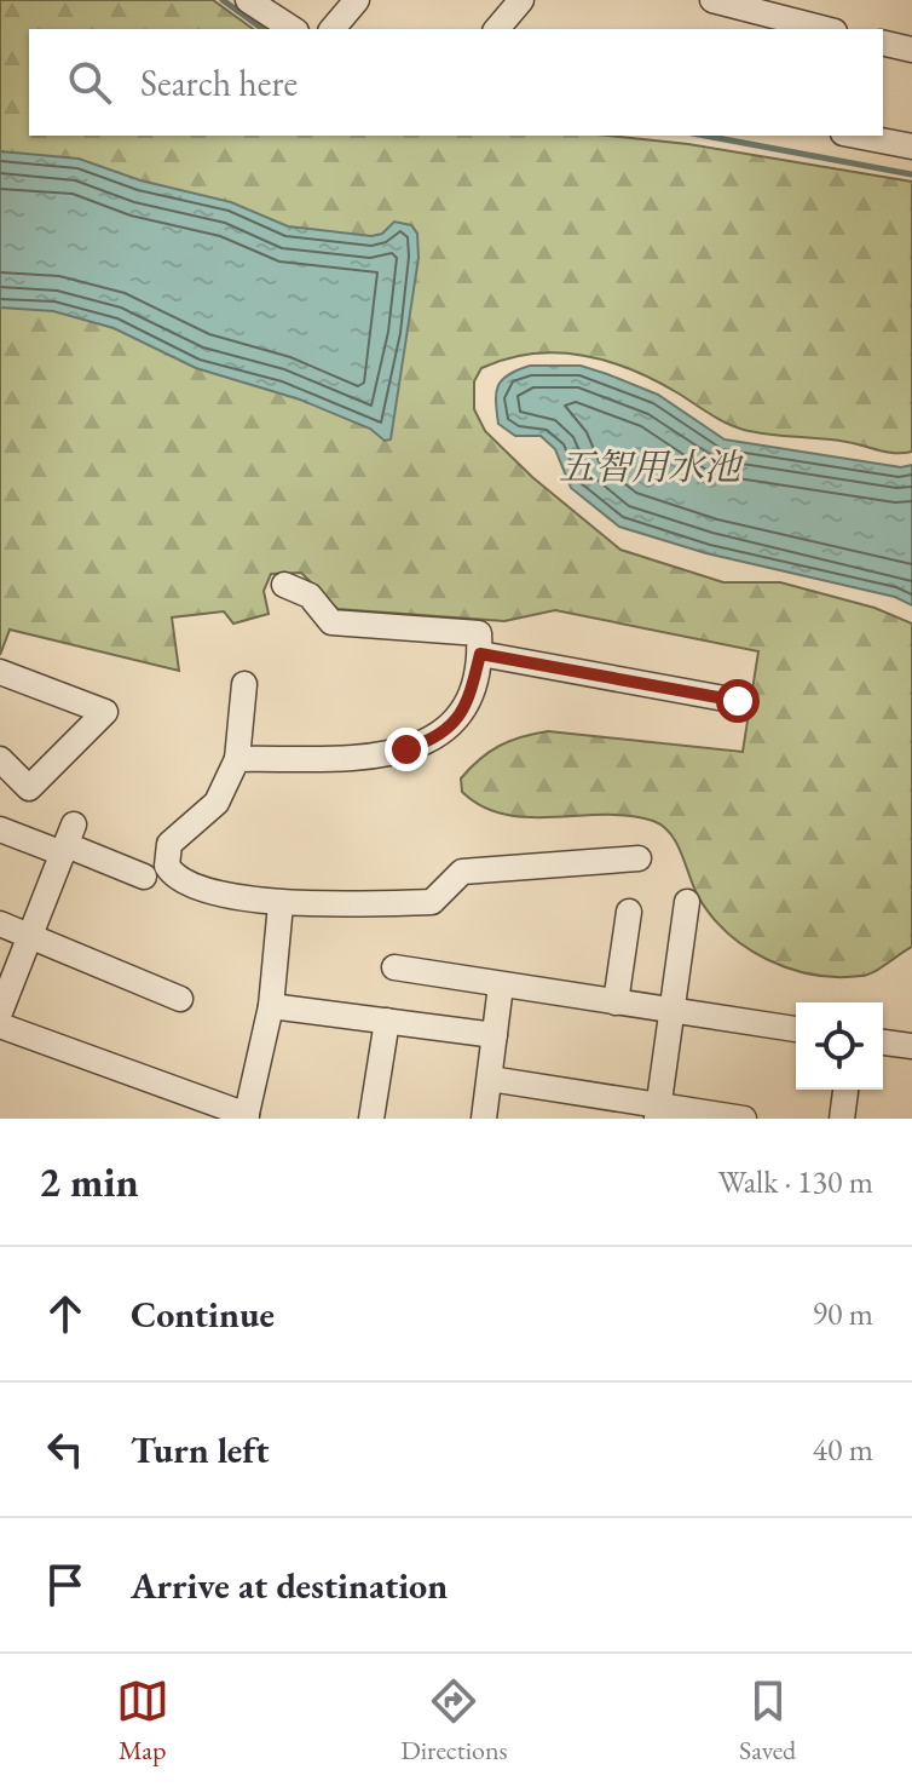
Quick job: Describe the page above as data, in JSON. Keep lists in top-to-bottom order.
{
  "water": ["五智用水池"],
  "page": {
    "search": "Search here",
    "heading": ["2 min", "Walk · 130 m"],
    "list": [
      ["Continue", "90 m"],
      ["Turn left", "40 m"],
      "Arrive at destination"
    ],
    "nav": ["Map", "Directions", "Saved"]
  }
}
